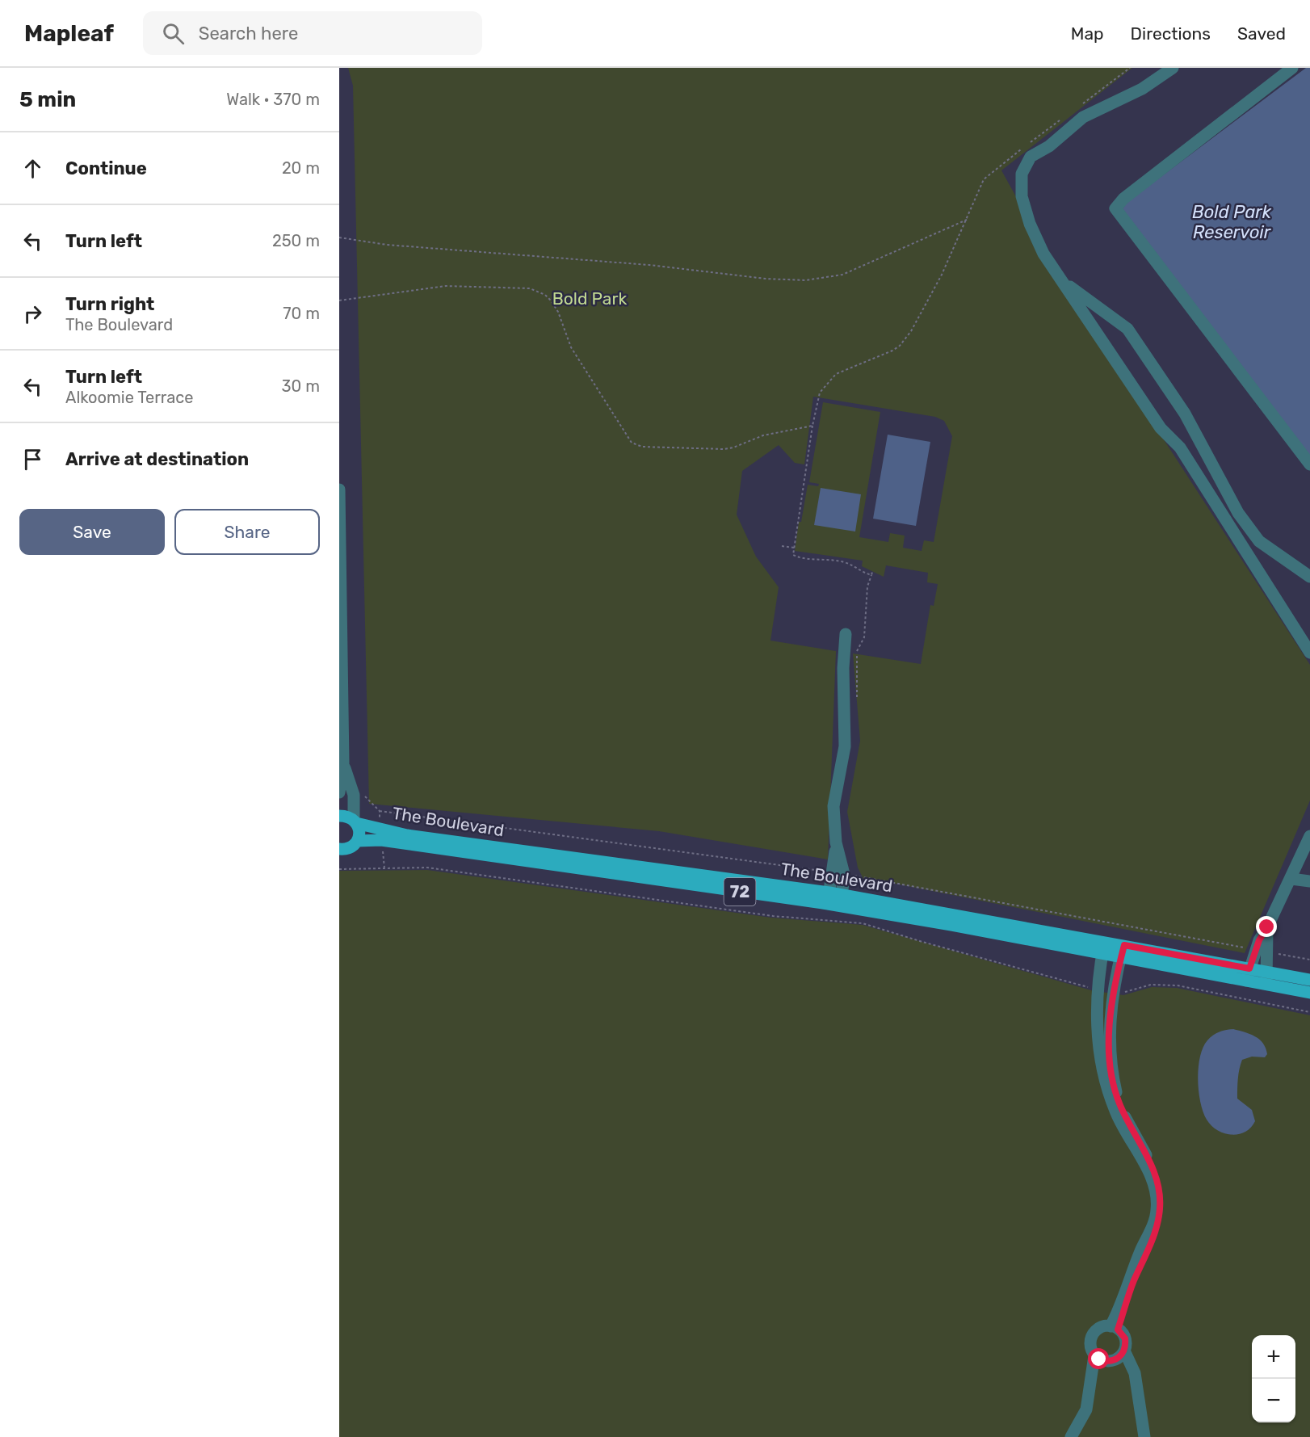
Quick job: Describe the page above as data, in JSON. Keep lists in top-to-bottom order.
{
  "streets": {
    "main road": ["The Boulevard", "72"]
  },
  "water": ["Bold Park Reservoir"],
  "parks": ["Bold Park"],
  "page": {
    "header": "Mapleaf",
    "search": "Search here",
    "nav": ["Map", "Directions", "Saved"],
    "heading": ["5 min", "Walk · 370 m"],
    "list": [
      ["Continue", "20 m"],
      ["Turn left", "250 m"],
      ["Turn right", "The Boulevard", "70 m"],
      ["Turn left", "Alkoomie Terrace", "30 m"],
      "Arrive at destination"
    ],
    "buttons": ["Save", "Share"],
    "map_buttons": ["+", "−"]
  }
}
